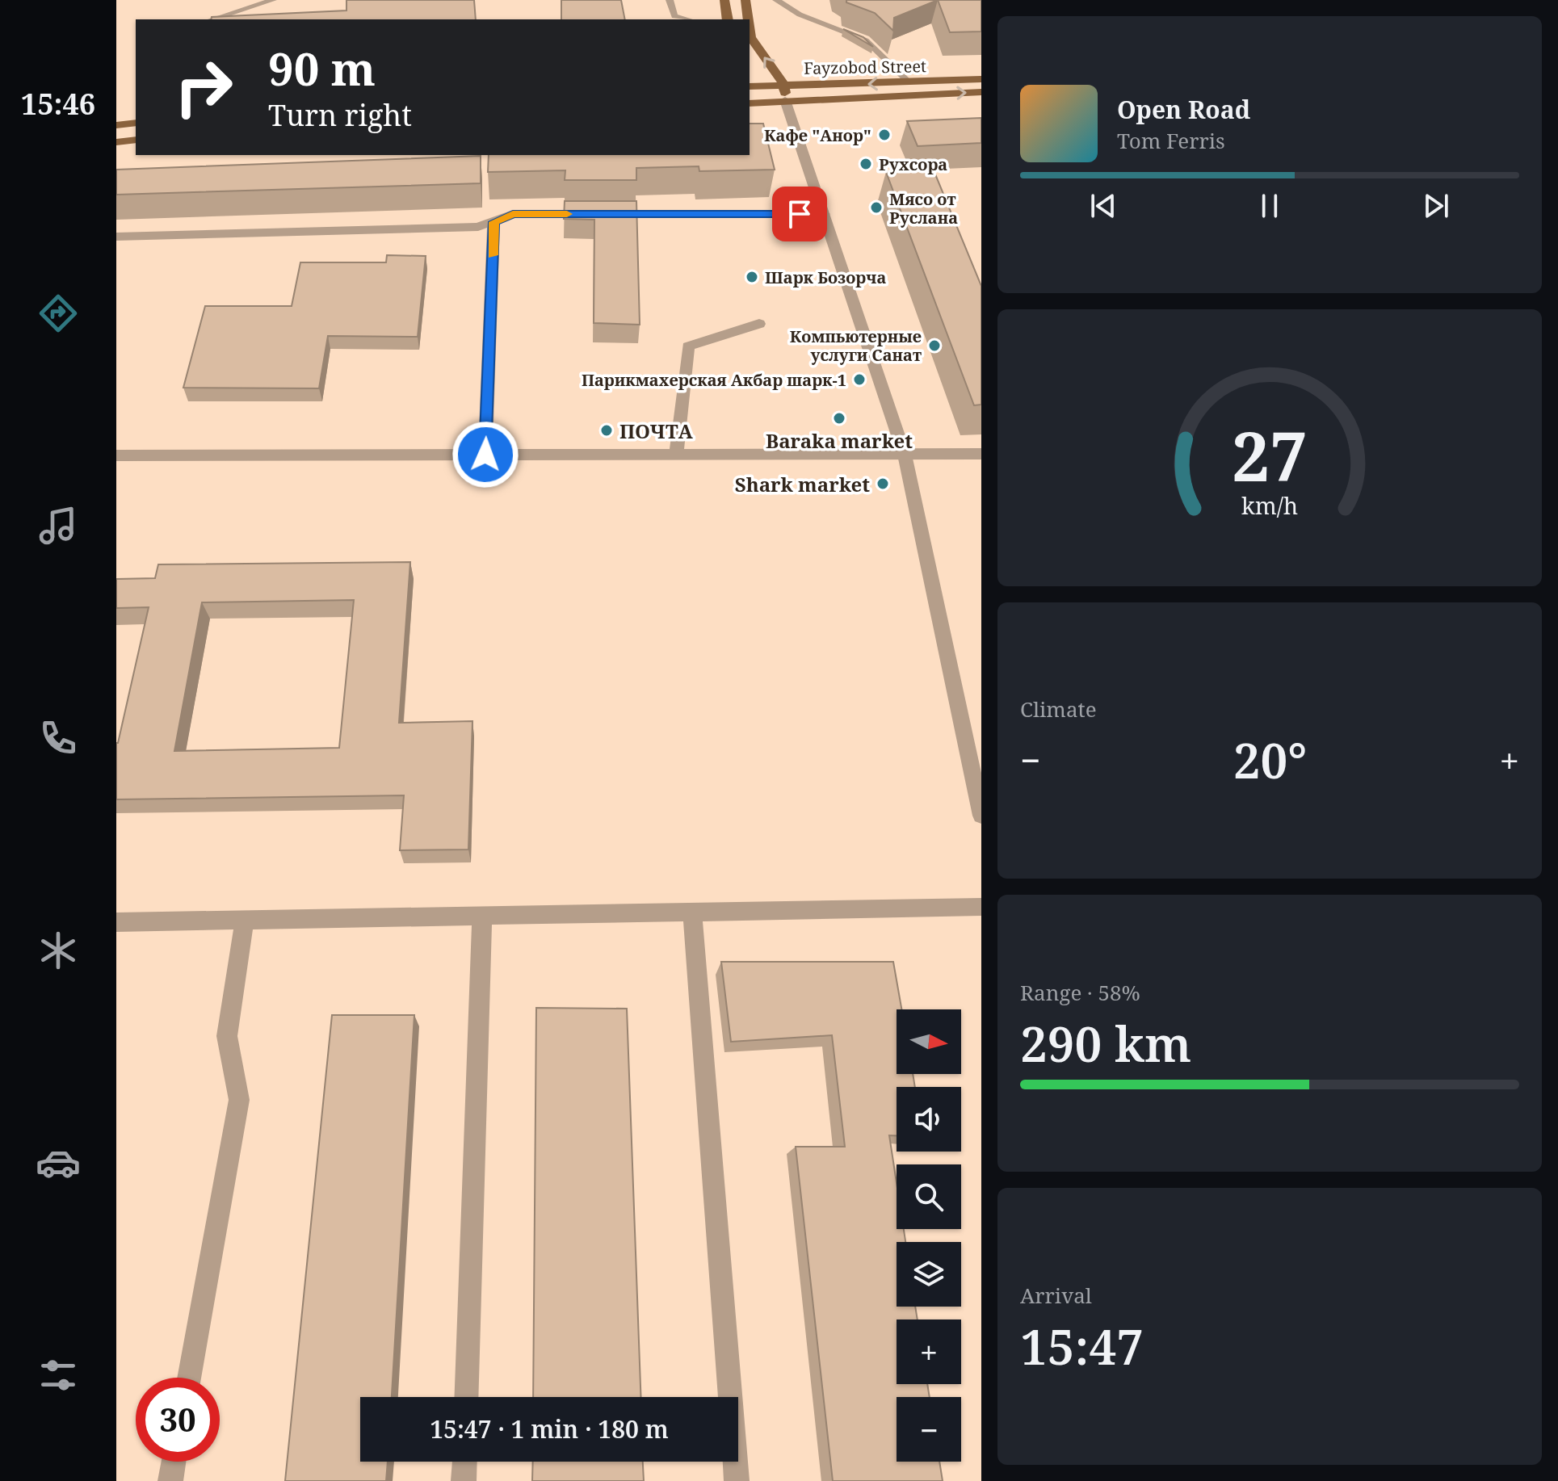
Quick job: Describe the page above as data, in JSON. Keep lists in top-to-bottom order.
{
  "streets": {
    "main road": ["Fayzobod Street"]
  },
  "places": [
    "Кафе \"Анор\"",
    "Рухсора",
    "Мясо от Руслана",
    "Шарк Бозорча",
    "Компьютерные услуги Санат",
    "Парикмахерская Акбар шарк-1",
    "Baraka market",
    "ПОЧТА",
    "Shark market"
  ],
  "north": "right",
  "page": {
    "tabs": "15:46",
    "turn": ["90 m", "Turn right"],
    "song": ["Open Road", "Tom Ferris"],
    "tile": [
      "Climate",
      ["Range · 58%", "290 km"],
      ["Arrival", "15:47"]
    ],
    "heat": ["−", "20°", "+"],
    "map_buttons": ["+", "−"],
    "limit": "30",
    "trip": "15:47 · 1 min · 180 m",
    "gauge": ["27", "km/h"]
  }
}
